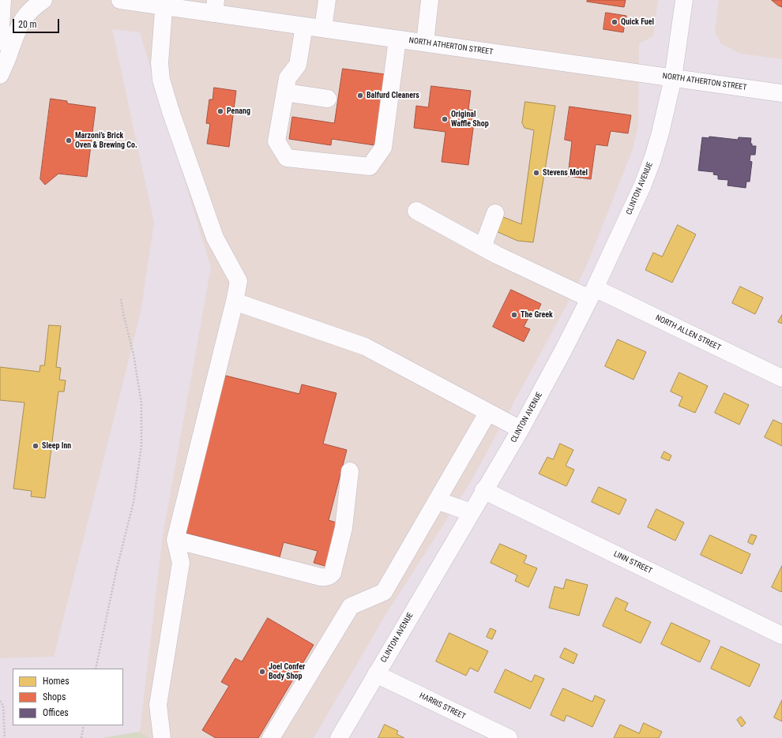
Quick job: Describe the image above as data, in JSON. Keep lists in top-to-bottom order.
{
  "streets": {
    "street": [
      "NORTH ATHERTON STREET",
      "CLINTON AVENUE",
      "NORTH ALLEN STREET",
      "LINN STREET",
      "HARRIS STREET"
    ]
  },
  "crossings": [
    ["NORTH ATHERTON STREET", "CLINTON AVENUE"],
    ["CLINTON AVENUE", "NORTH ALLEN STREET"],
    ["CLINTON AVENUE", "LINN STREET"],
    ["CLINTON AVENUE", "HARRIS STREET"]
  ],
  "places": [
    "Quick Fuel",
    "Balfurd Cleaners",
    "Penang",
    "Original Waffle Shop",
    "Marzoni’s Brick Oven & Brewing Co.",
    "Stevens Motel",
    "The Greek",
    "Sleep Inn",
    "Joel Confer Body Shop"
  ],
  "legend": ["Homes", "Shops", "Offices"],
  "scale_bar": "20 m"
}
